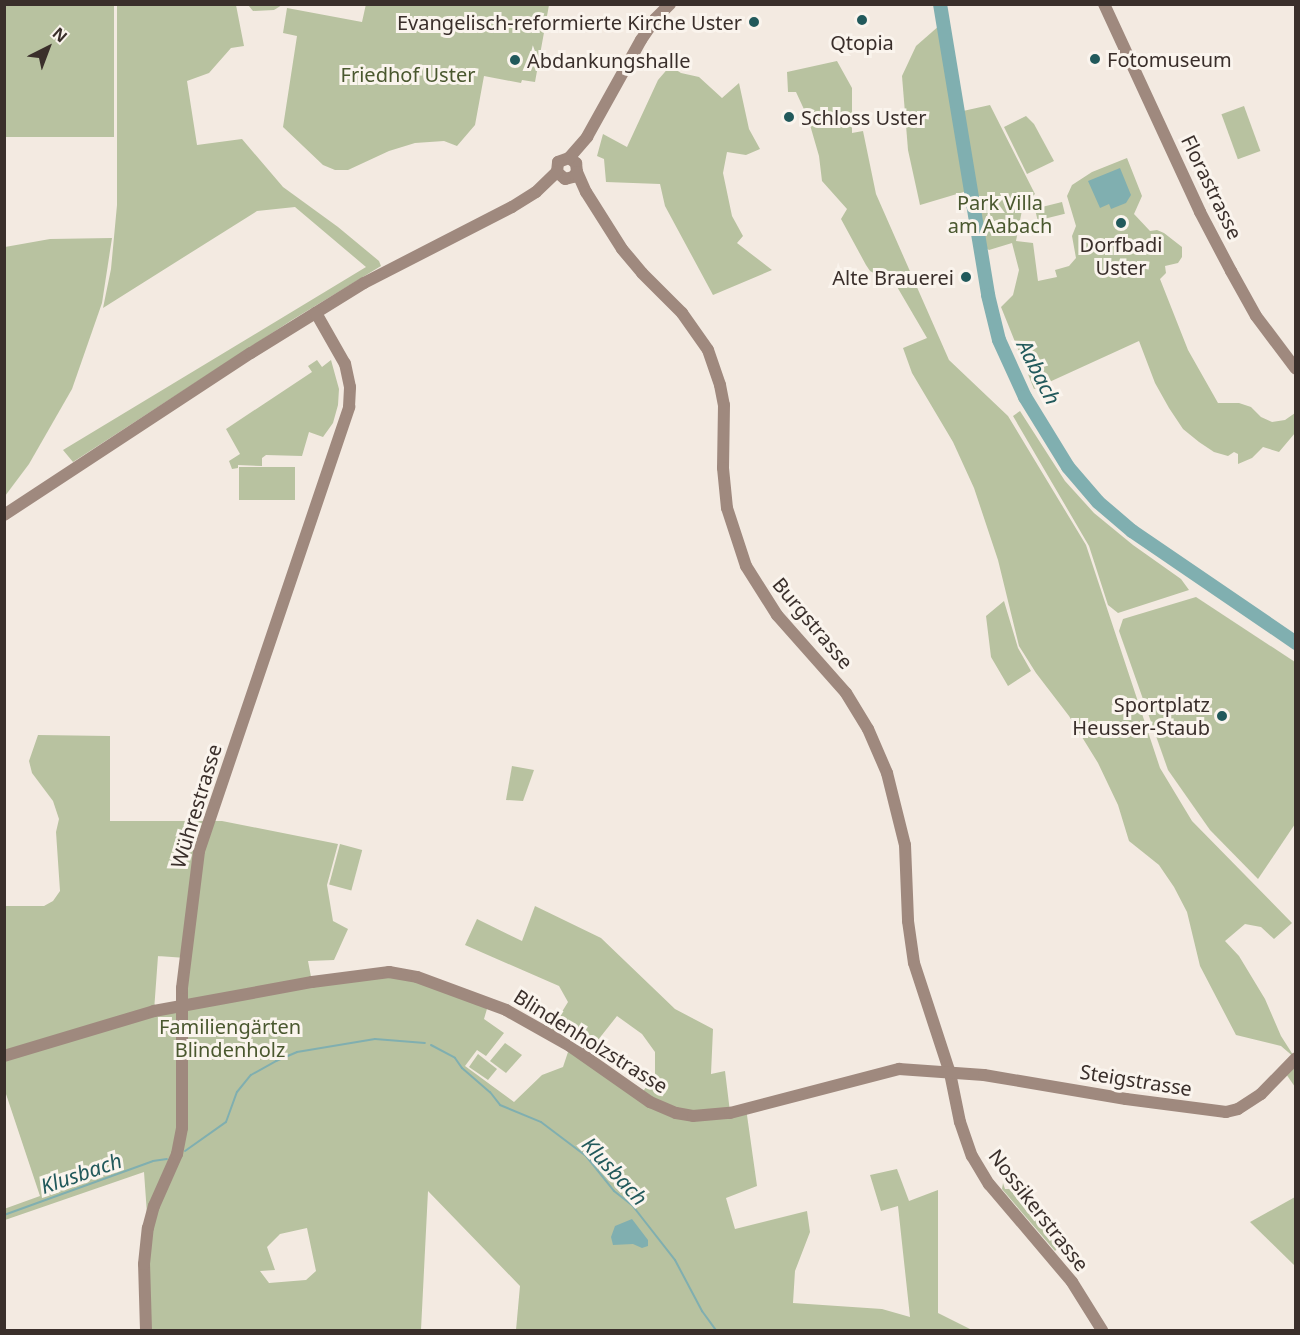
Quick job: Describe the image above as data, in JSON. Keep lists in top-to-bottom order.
{
  "streets": {
    "street": [
      "Florastrasse",
      "Burgstrasse",
      "Wührestrasse",
      "Blindenholzstrasse",
      "Steigstrasse",
      "Nossikerstrasse"
    ]
  },
  "crossings": [
    ["Burgstrasse", "Blindenholzstrasse"],
    ["Burgstrasse", "Steigstrasse"],
    ["Burgstrasse", "Nossikerstrasse"],
    ["Wührestrasse", "Blindenholzstrasse"],
    ["Blindenholzstrasse", "Steigstrasse"],
    ["Blindenholzstrasse", "Nossikerstrasse"],
    ["Steigstrasse", "Nossikerstrasse"]
  ],
  "water": ["Aabach", "Klusbach"],
  "parks": ["Friedhof Uster", "Park Villa am Aabach", "Familiengärten Blindenholz"],
  "places": [
    "Qtopia",
    "Evangelisch-reformierte Kirche Uster",
    "Fotomuseum",
    "Abdankungshalle",
    "Schloss Uster",
    "Dorfbadi Uster",
    "Alte Brauerei",
    "Sportplatz Heusser-Staub"
  ],
  "north": "top right"
}
